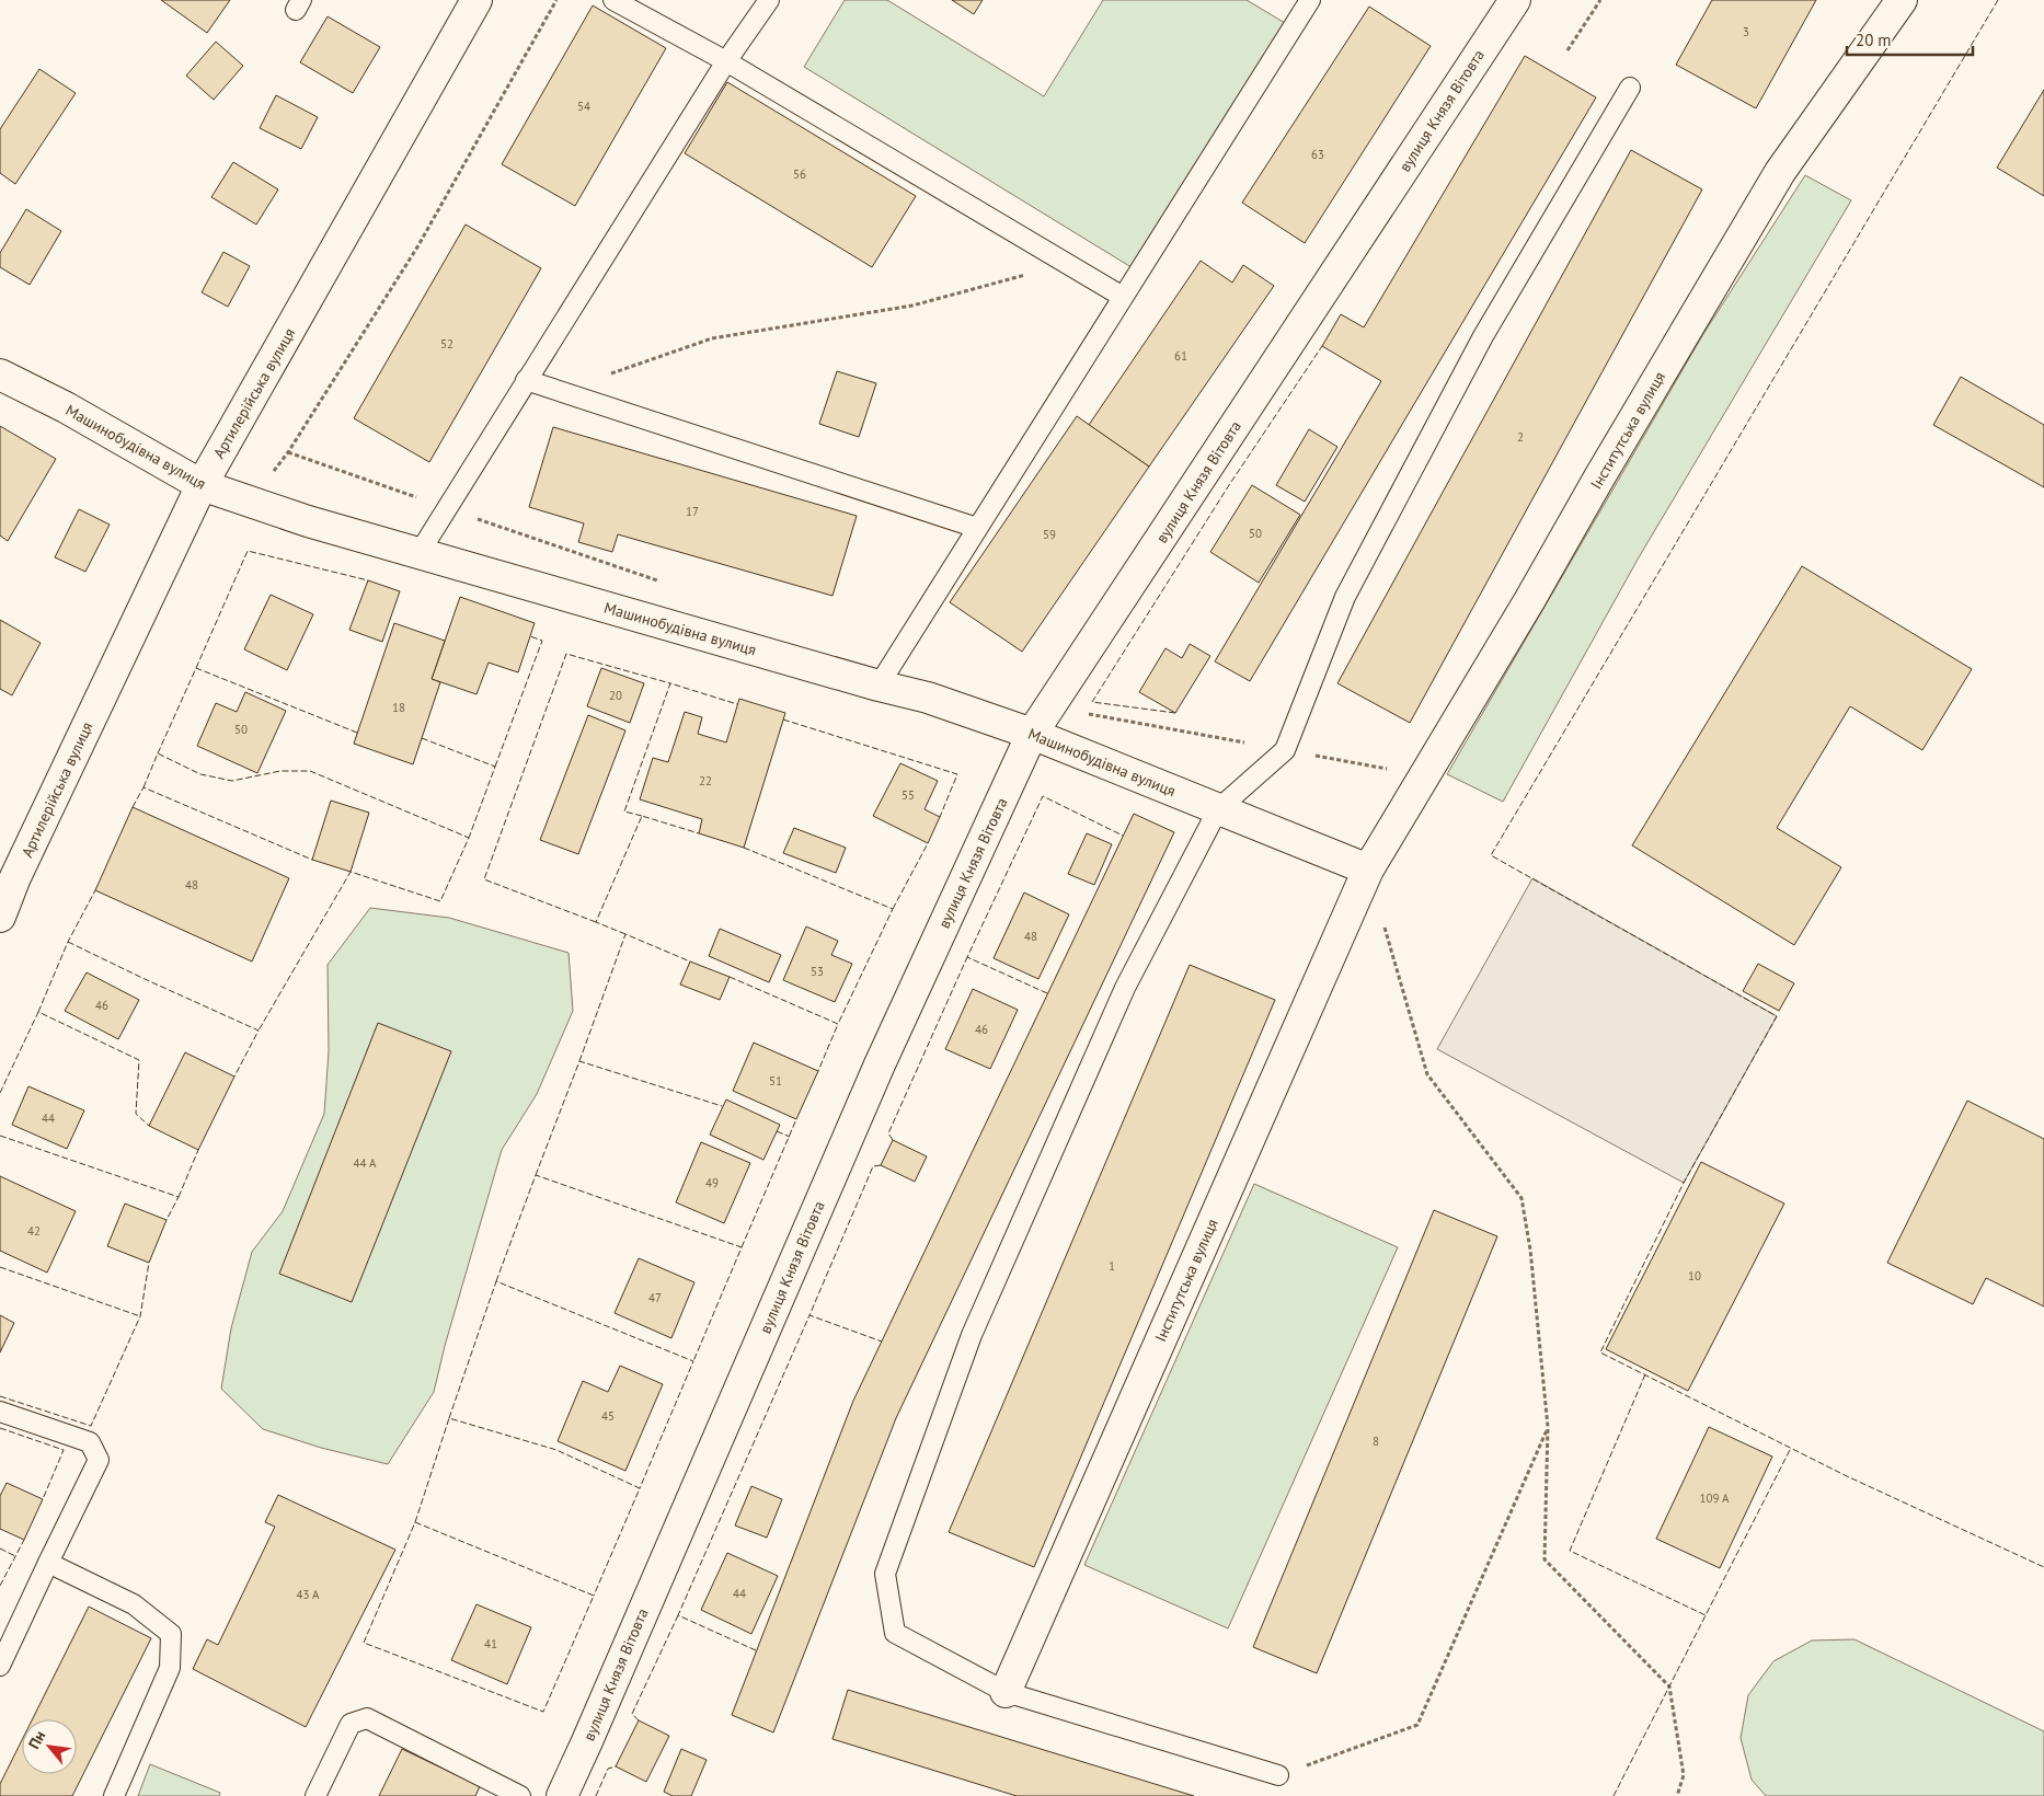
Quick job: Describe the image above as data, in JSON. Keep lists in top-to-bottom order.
{
  "streets": {
    "street": [
      "вулиця Князя Вітовта",
      "Артилерійська вулиця",
      "Інститутська вулиця",
      "Машинобудівна вулиця"
    ]
  },
  "crossings": [
    ["вулиця Князя Вітовта", "Машинобудівна вулиця"],
    ["Артилерійська вулиця", "Машинобудівна вулиця"],
    ["Інститутська вулиця", "Машинобудівна вулиця"]
  ],
  "house_numbers": [
    "3",
    "54",
    "63",
    "56",
    "52",
    "61",
    "2",
    "17",
    "50",
    "59",
    "20",
    "18",
    "50",
    "22",
    "55",
    "48",
    "48",
    "53",
    "46",
    "46",
    "51",
    "44",
    "44 А",
    "49",
    "42",
    "1",
    "10",
    "47",
    "45",
    "8",
    "109 А",
    "44",
    "43 А",
    "41"
  ],
  "scale_bar": "20 m",
  "north": "top left"
}
